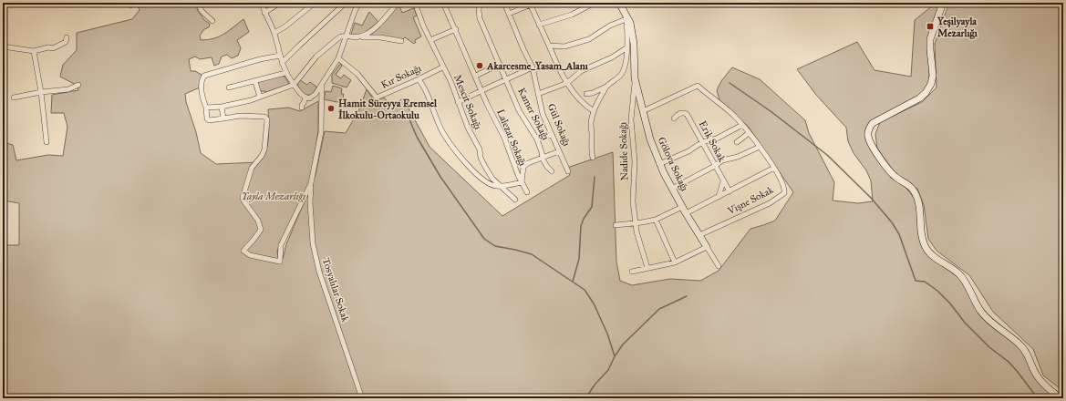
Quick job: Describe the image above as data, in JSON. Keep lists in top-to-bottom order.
{
  "streets": {
    "main road": ["Gölova Sokağı"],
    "street": [
      "Kır Sokağı",
      "Mescit Sokağı",
      "Kamer Sokağı",
      "Gül Sokağı",
      "Lalezar Sokağı",
      "Erik Sokak",
      "Nadide Sokağı",
      "Vişne Sokak",
      "Tosyalılar Sokak"
    ]
  },
  "crossings": [
    ["Kır Sokağı", "Mescit Sokağı"],
    ["Nadide Sokağı", "Gölova Sokağı"],
    ["Gölova Sokağı", "Vişne Sokak"]
  ],
  "parks": ["Yayla Mezarlığı"],
  "places": {
    "transit": ["Yeşilyayla Mezarlığı"],
    "other": ["Akarcesme_Yasam_Alanı", "Hamit Süreyya Eremsel İlkokulu-Ortaokulu"]
  }
}
